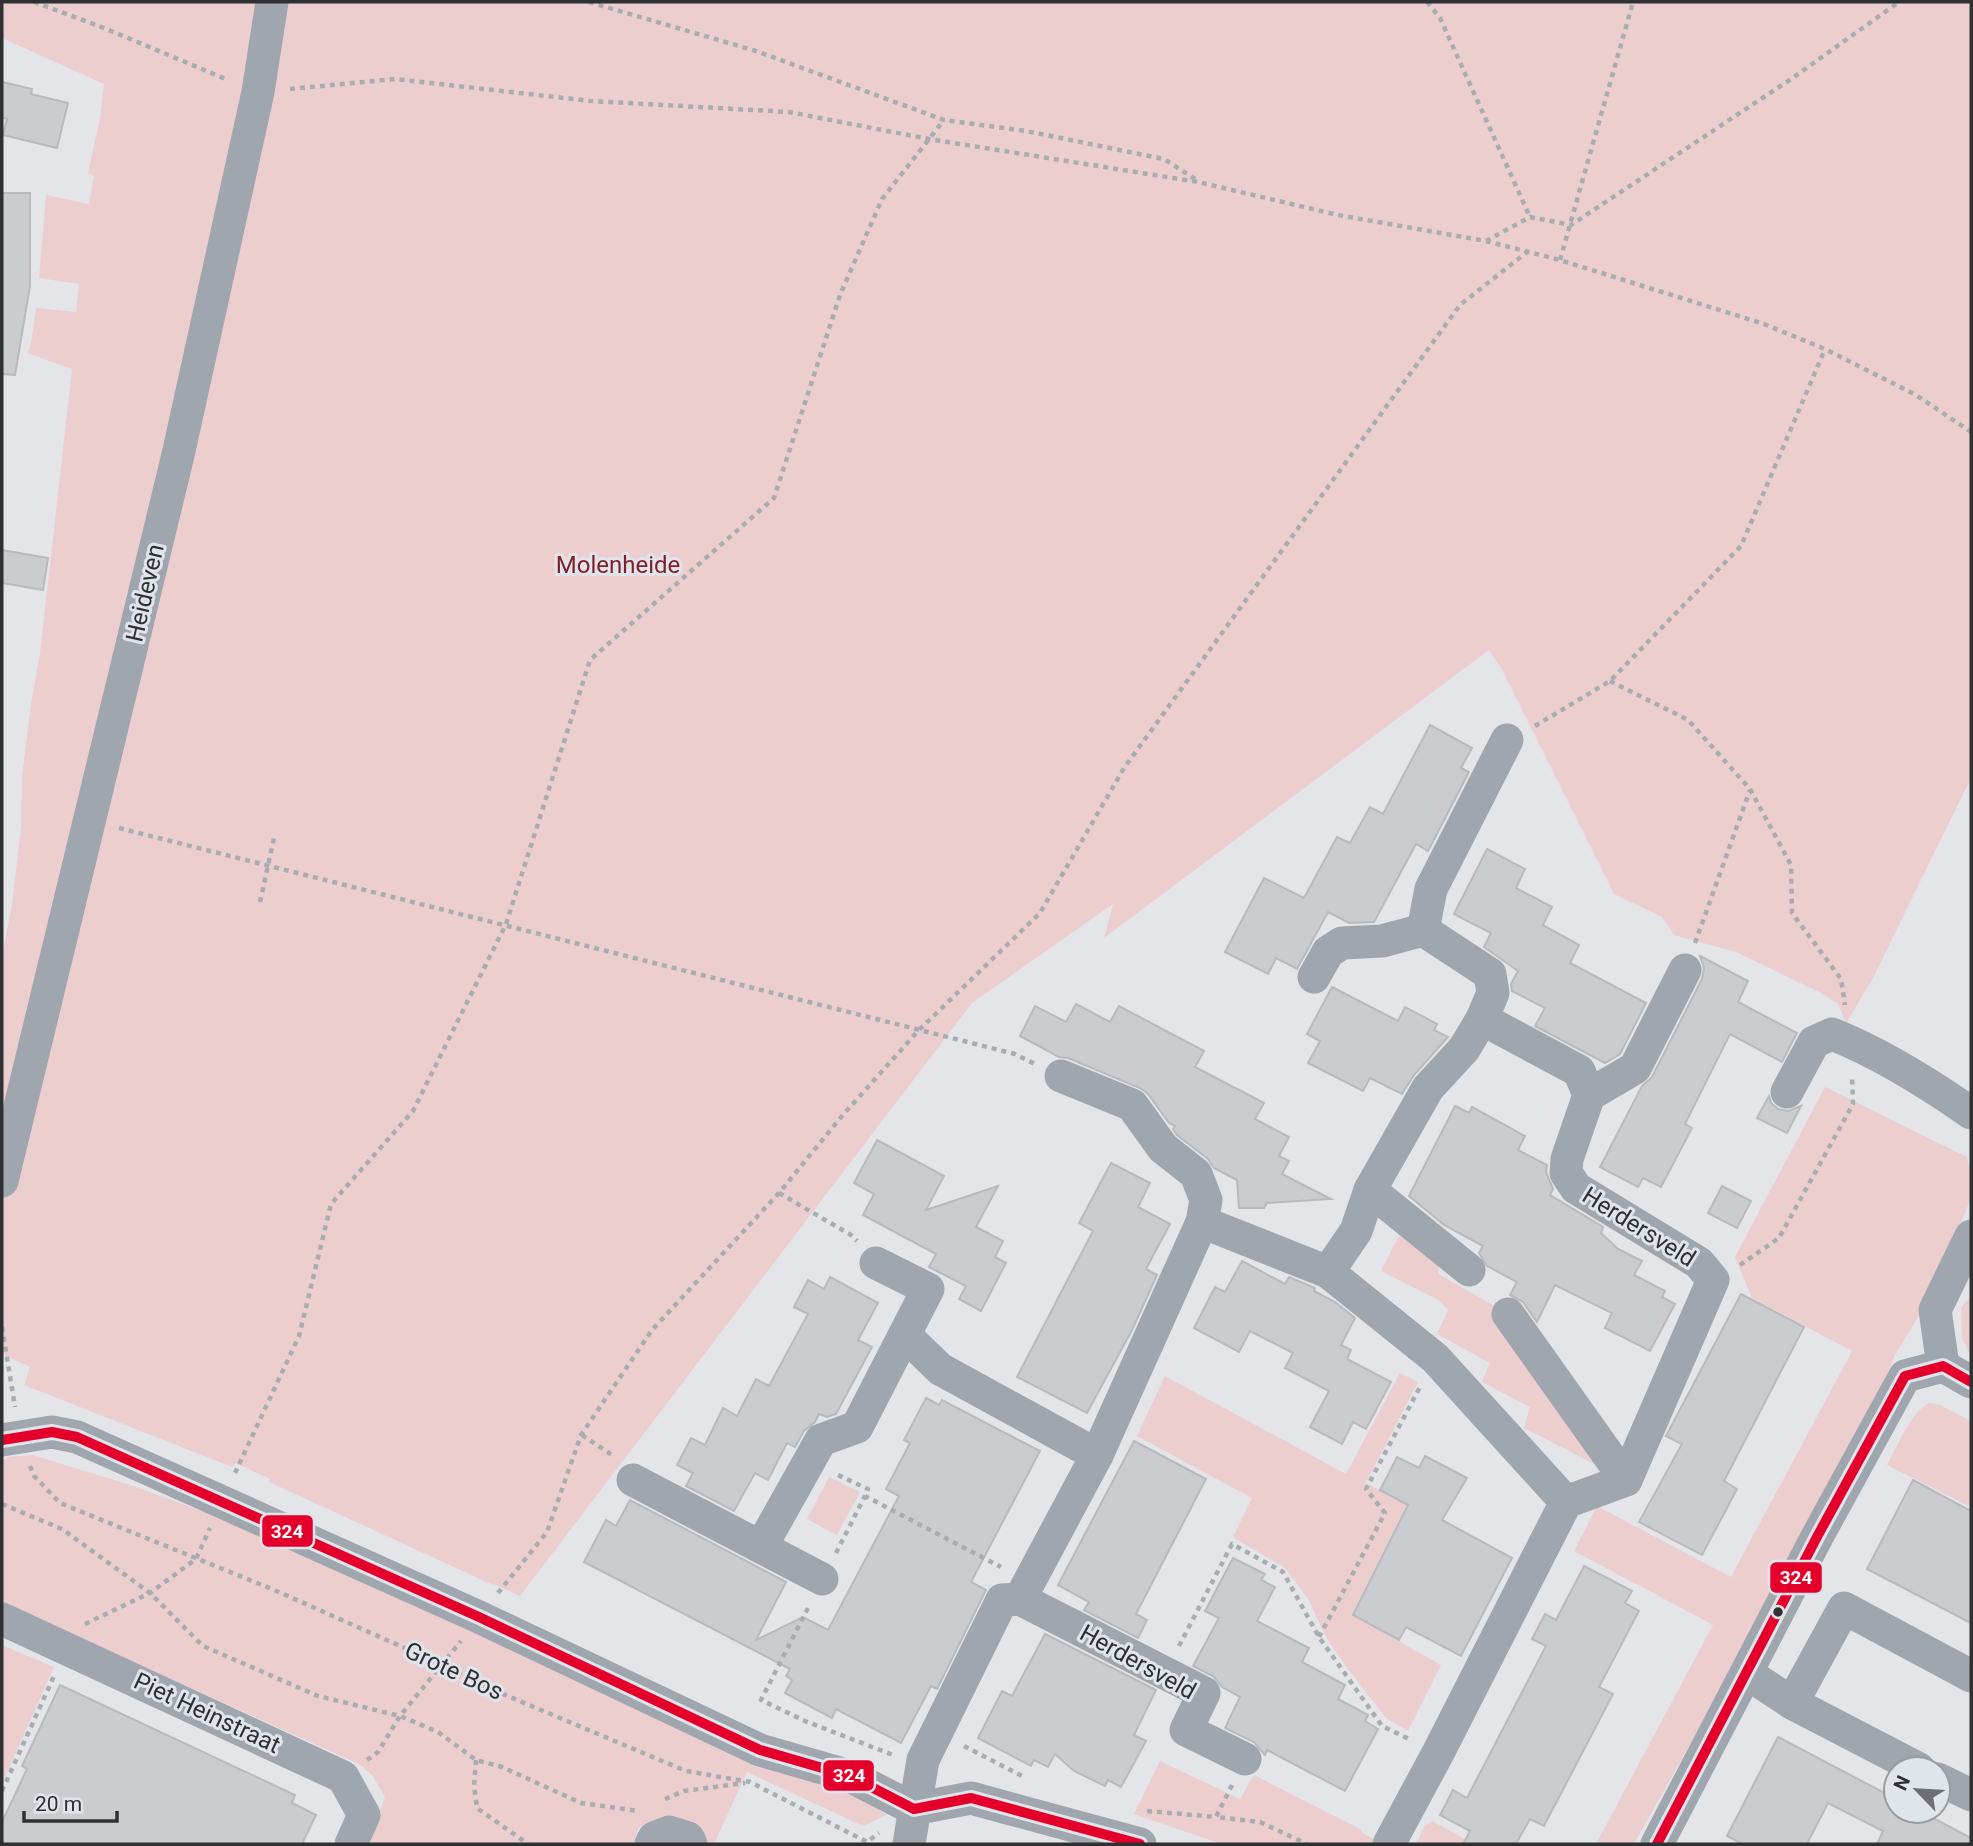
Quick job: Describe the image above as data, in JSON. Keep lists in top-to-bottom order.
{
  "streets": {
    "street": ["Heideven", "Herdersveld", "Piet Heinstraat"],
    "path": ["Grote Bos"]
  },
  "parks": ["Molenheide"],
  "lines": ["transit line 324"],
  "scale_bar": "20 m",
  "north": "top left"
}
